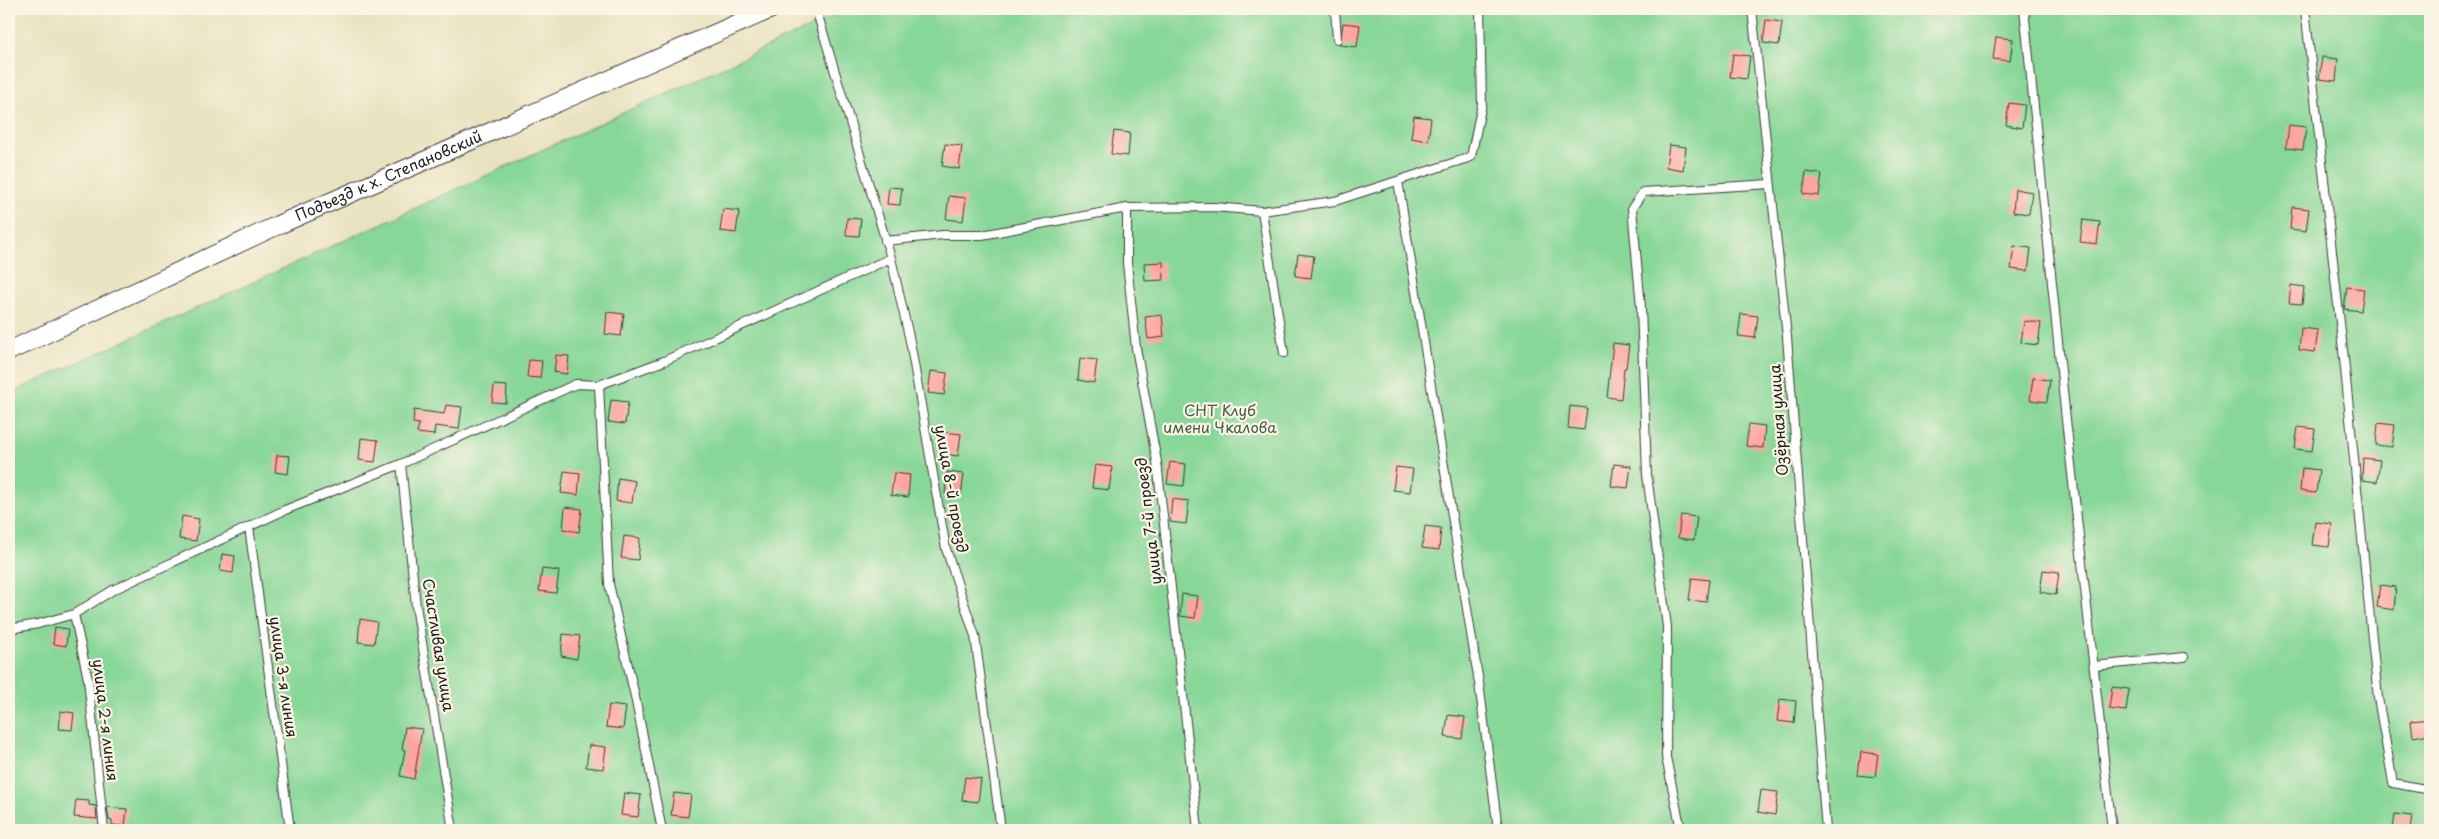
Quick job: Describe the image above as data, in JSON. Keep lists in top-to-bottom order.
{
  "streets": {
    "street": ["Подъезд к х. Степановский"],
    "lane": [
      "Озёрная улица",
      "улица 8-й проезд",
      "улица 7-й проезд",
      "Счастливая улица",
      "улица 3-я линия",
      "улица 2-я линия"
    ]
  },
  "parks": ["СНТ Клуб имени Чкалова"]
}
